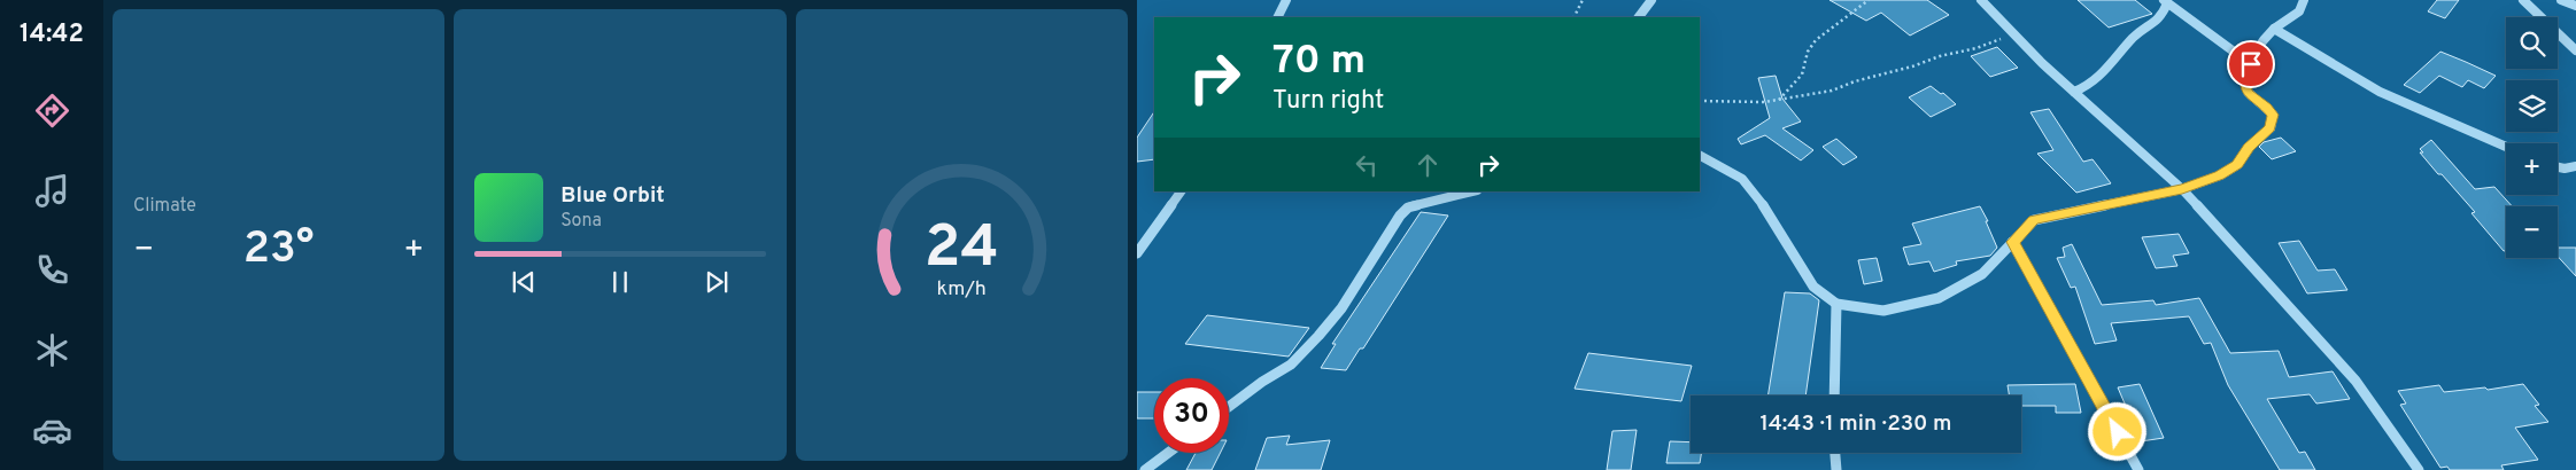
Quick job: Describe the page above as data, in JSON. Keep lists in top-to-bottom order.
{
  "page": {
    "tabs": "14:42",
    "tile": "Climate",
    "map_buttons": ["+", "−"],
    "turn": ["70 m", "Turn right"],
    "song": ["Blue Orbit", "Sona"],
    "heat": ["−", "23°", "+"],
    "limit": "30",
    "trip": "14:43 · 1 min · 230 m",
    "gauge": ["24", "km/h"]
  }
}
